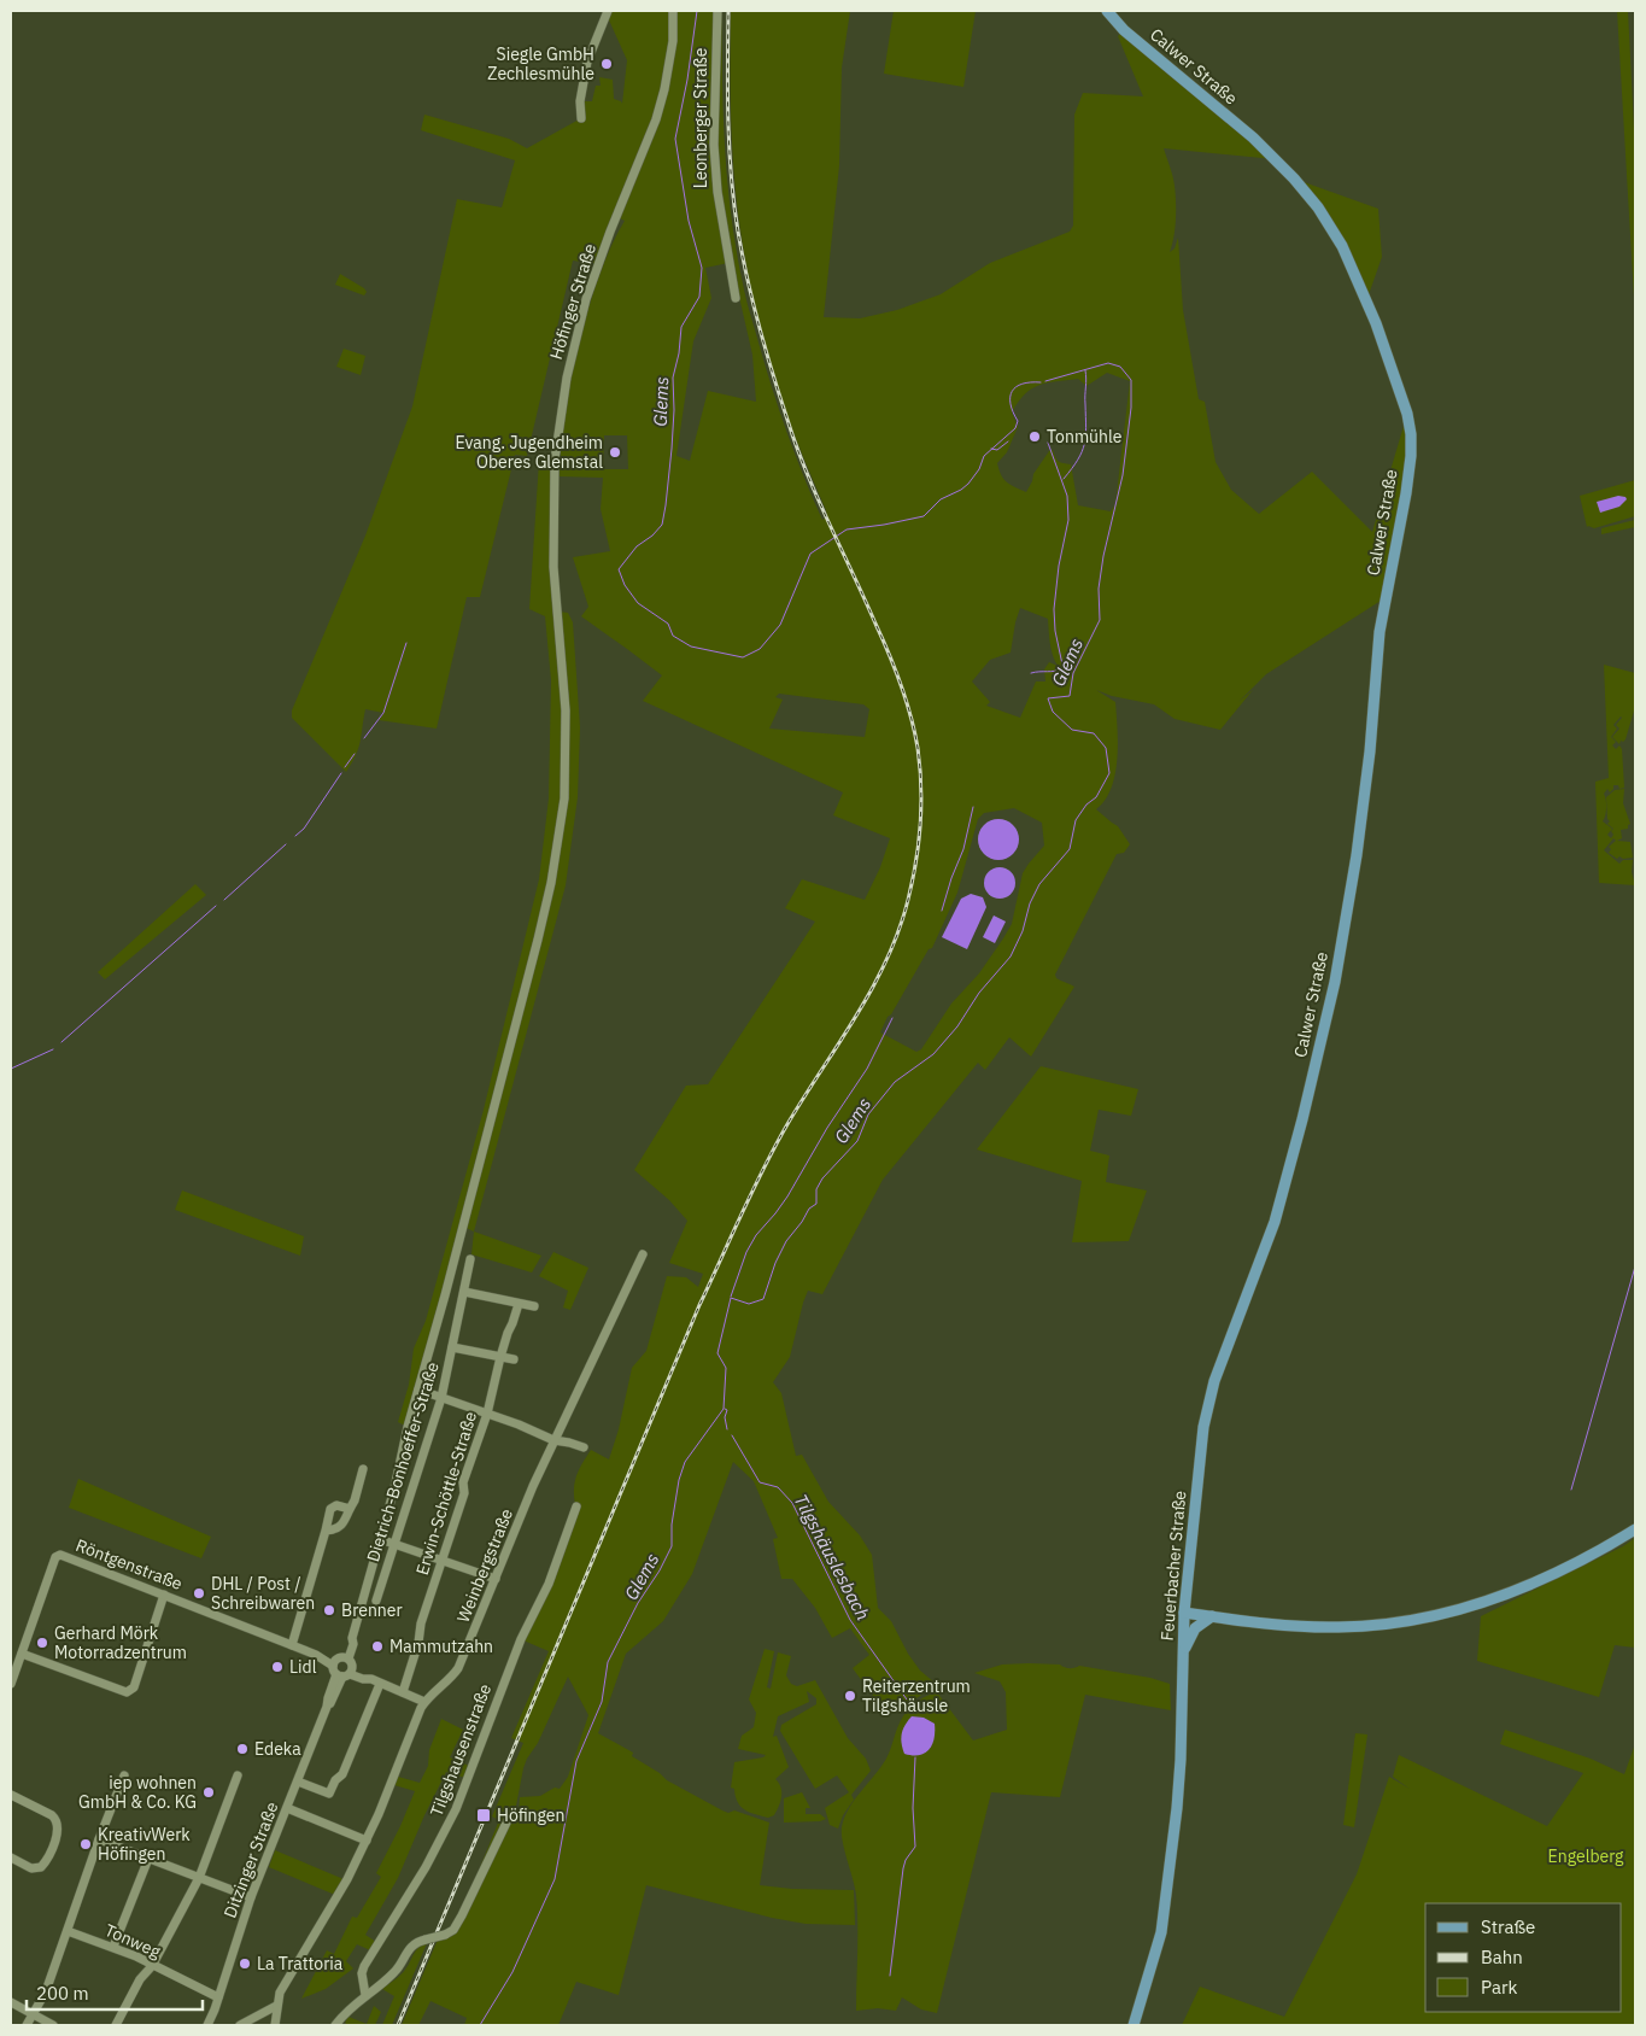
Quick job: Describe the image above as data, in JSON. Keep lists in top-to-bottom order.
{
  "streets": {
    "main road": ["Calwer Straße", "Feuerbacher Straße"],
    "street": [
      "Leonberger Straße",
      "Höfinger Straße",
      "Dietrich-Bonhoeffer-Straße",
      "Erwin-Schöttle-Straße",
      "Röntgenstraße",
      "Weinbergstraße",
      "Tilgshausenstraße",
      "Ditzinger Straße",
      "Tonweg"
    ]
  },
  "crossings": [
    ["Calwer Straße", "Feuerbacher Straße"],
    ["Höfinger Straße", "Ditzinger Straße"],
    ["Röntgenstraße", "Ditzinger Straße"],
    ["Ditzinger Straße", "Tonweg"]
  ],
  "water": ["Glems", "Tilgshäuslesbach"],
  "parks": ["Engelberg"],
  "places": {
    "other": [
      "Siegle GmbH Zechlesmühle",
      "Tonmühle",
      "Evang. Jugendheim Oberes Glemstal",
      "DHL / Post / Schreibwaren",
      "Brenner",
      "Gerhard Mörk Motorradzentrum",
      "Mammutzahn",
      "Lidl",
      "Reiterzentrum Tilgshäusle",
      "Edeka",
      "iep wohnen GmbH & Co. KG",
      "KreativWerk Höfingen",
      "La Trattoria"
    ],
    "transit": ["Höfingen"]
  },
  "legend": ["Straße", "Bahn", "Park"],
  "scale_bar": "200 m"
}
